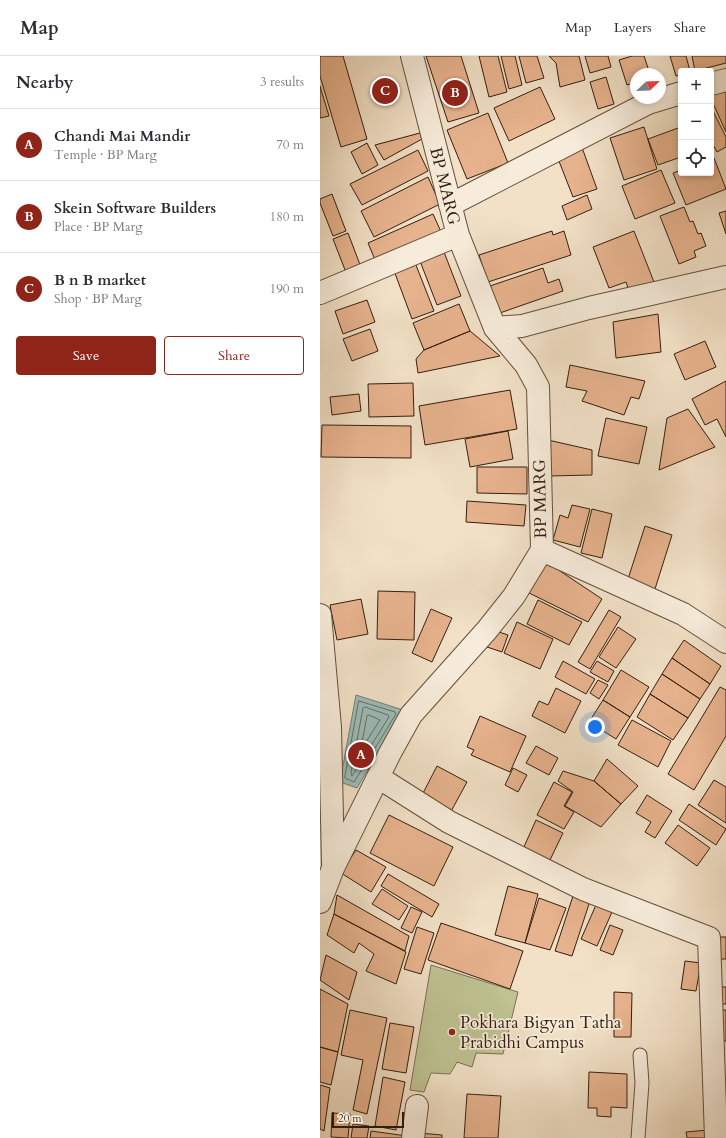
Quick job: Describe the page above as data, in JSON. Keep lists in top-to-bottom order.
{
  "streets": {
    "street": ["BP MARG"]
  },
  "places": ["Pokhara Bigyan Tatha Prabidhi Campus"],
  "scale_bar": "20 m",
  "north": "top right",
  "page": {
    "header": "Map",
    "nav": ["Map", "Layers", "Share"],
    "heading": ["Nearby", "3 results"],
    "map_buttons": ["+", "−"],
    "pins": ["C", "B", "A"],
    "list": [
      {
        "mark": "A",
        "name": "Chandi Mai Mandir",
        "note": "Temple · BP Marg",
        "value": "70 m"
      },
      {
        "mark": "B",
        "name": "Skein Software Builders",
        "note": "Place · BP Marg",
        "value": "180 m"
      },
      {
        "mark": "C",
        "name": "B n B market",
        "note": "Shop · BP Marg",
        "value": "190 m"
      }
    ],
    "buttons": ["Save", "Share"],
    "scale": "20 m"
  }
}
